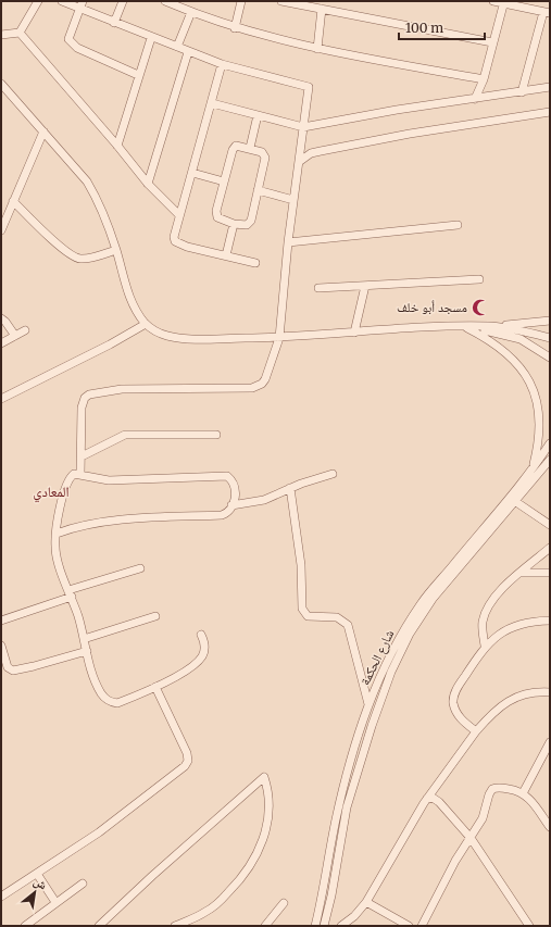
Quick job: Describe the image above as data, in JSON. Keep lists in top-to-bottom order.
{
  "streets": {
    "street": ["شارع الحكمة"]
  },
  "districts": ["المعادي"],
  "places": {
    "mosque": ["مسجد أبو خلف"]
  },
  "scale_bar": "100 m",
  "north": "top right"
}
